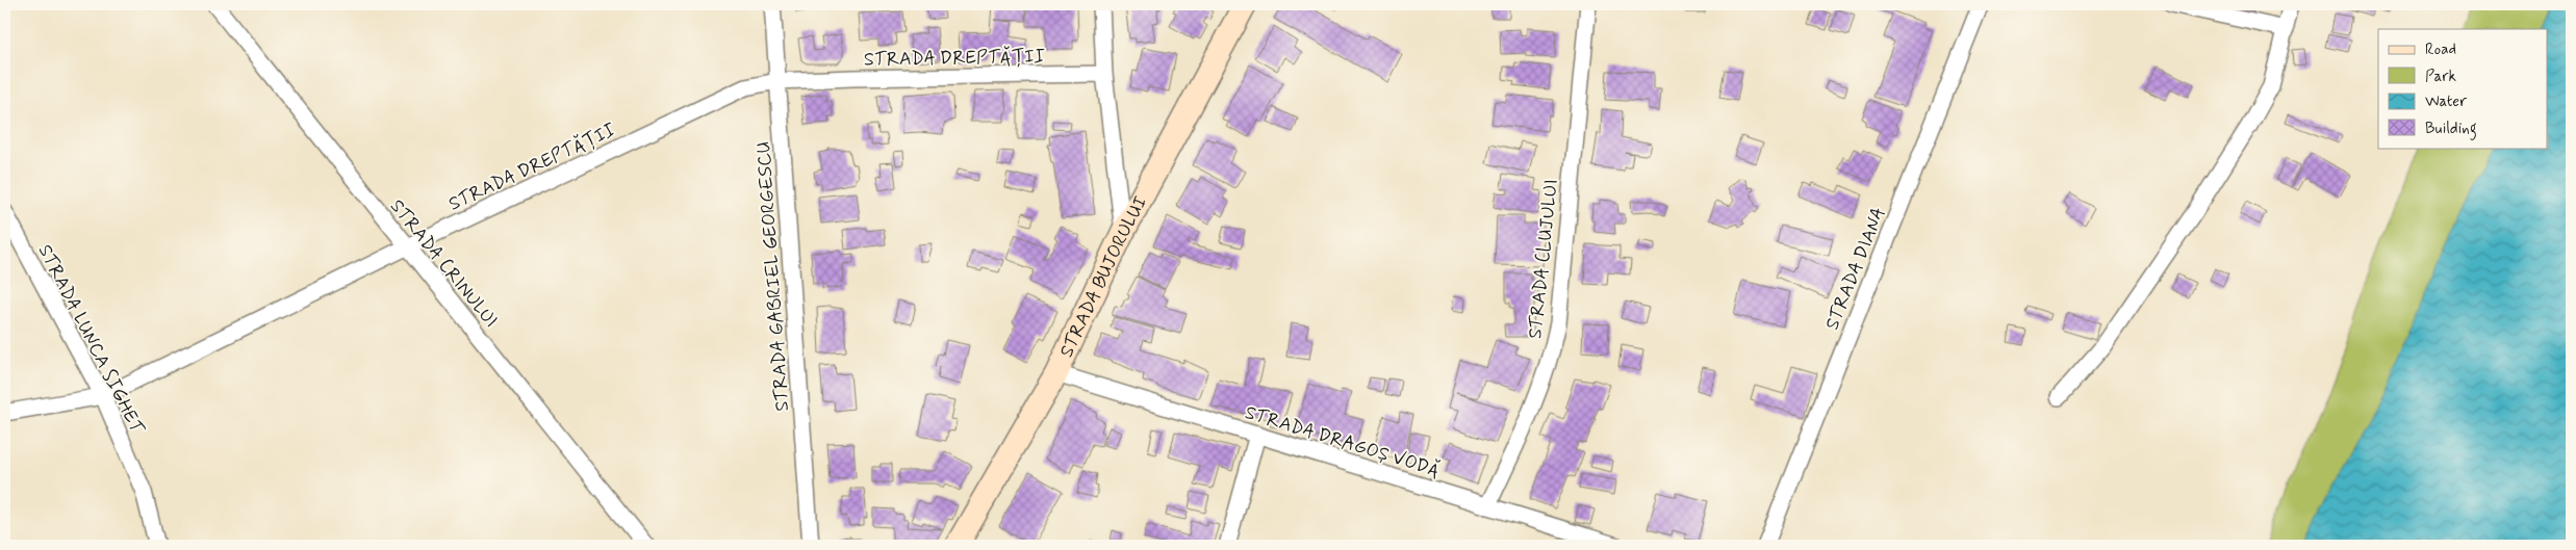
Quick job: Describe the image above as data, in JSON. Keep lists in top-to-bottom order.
{
  "streets": {
    "street": [
      "STRADA DREPTĂȚII",
      "STRADA CLUJULUI",
      "STRADA CRINULUI",
      "STRADA DIANA",
      "STRADA GABRIEL GEORGESCU",
      "STRADA BUJORULUI",
      "STRADA LUNCA SIGHET",
      "STRADA DRAGOȘ VODĂ"
    ]
  },
  "crossings": [
    ["STRADA DREPTĂȚII", "STRADA CRINULUI"],
    ["STRADA DREPTĂȚII", "STRADA GABRIEL GEORGESCU"],
    ["STRADA DREPTĂȚII", "STRADA LUNCA SIGHET"],
    ["STRADA CLUJULUI", "STRADA DRAGOȘ VODĂ"],
    ["STRADA BUJORULUI", "STRADA DRAGOȘ VODĂ"]
  ],
  "legend": [
    "Road",
    "Park",
    "Water",
    "Building"
  ]
}
